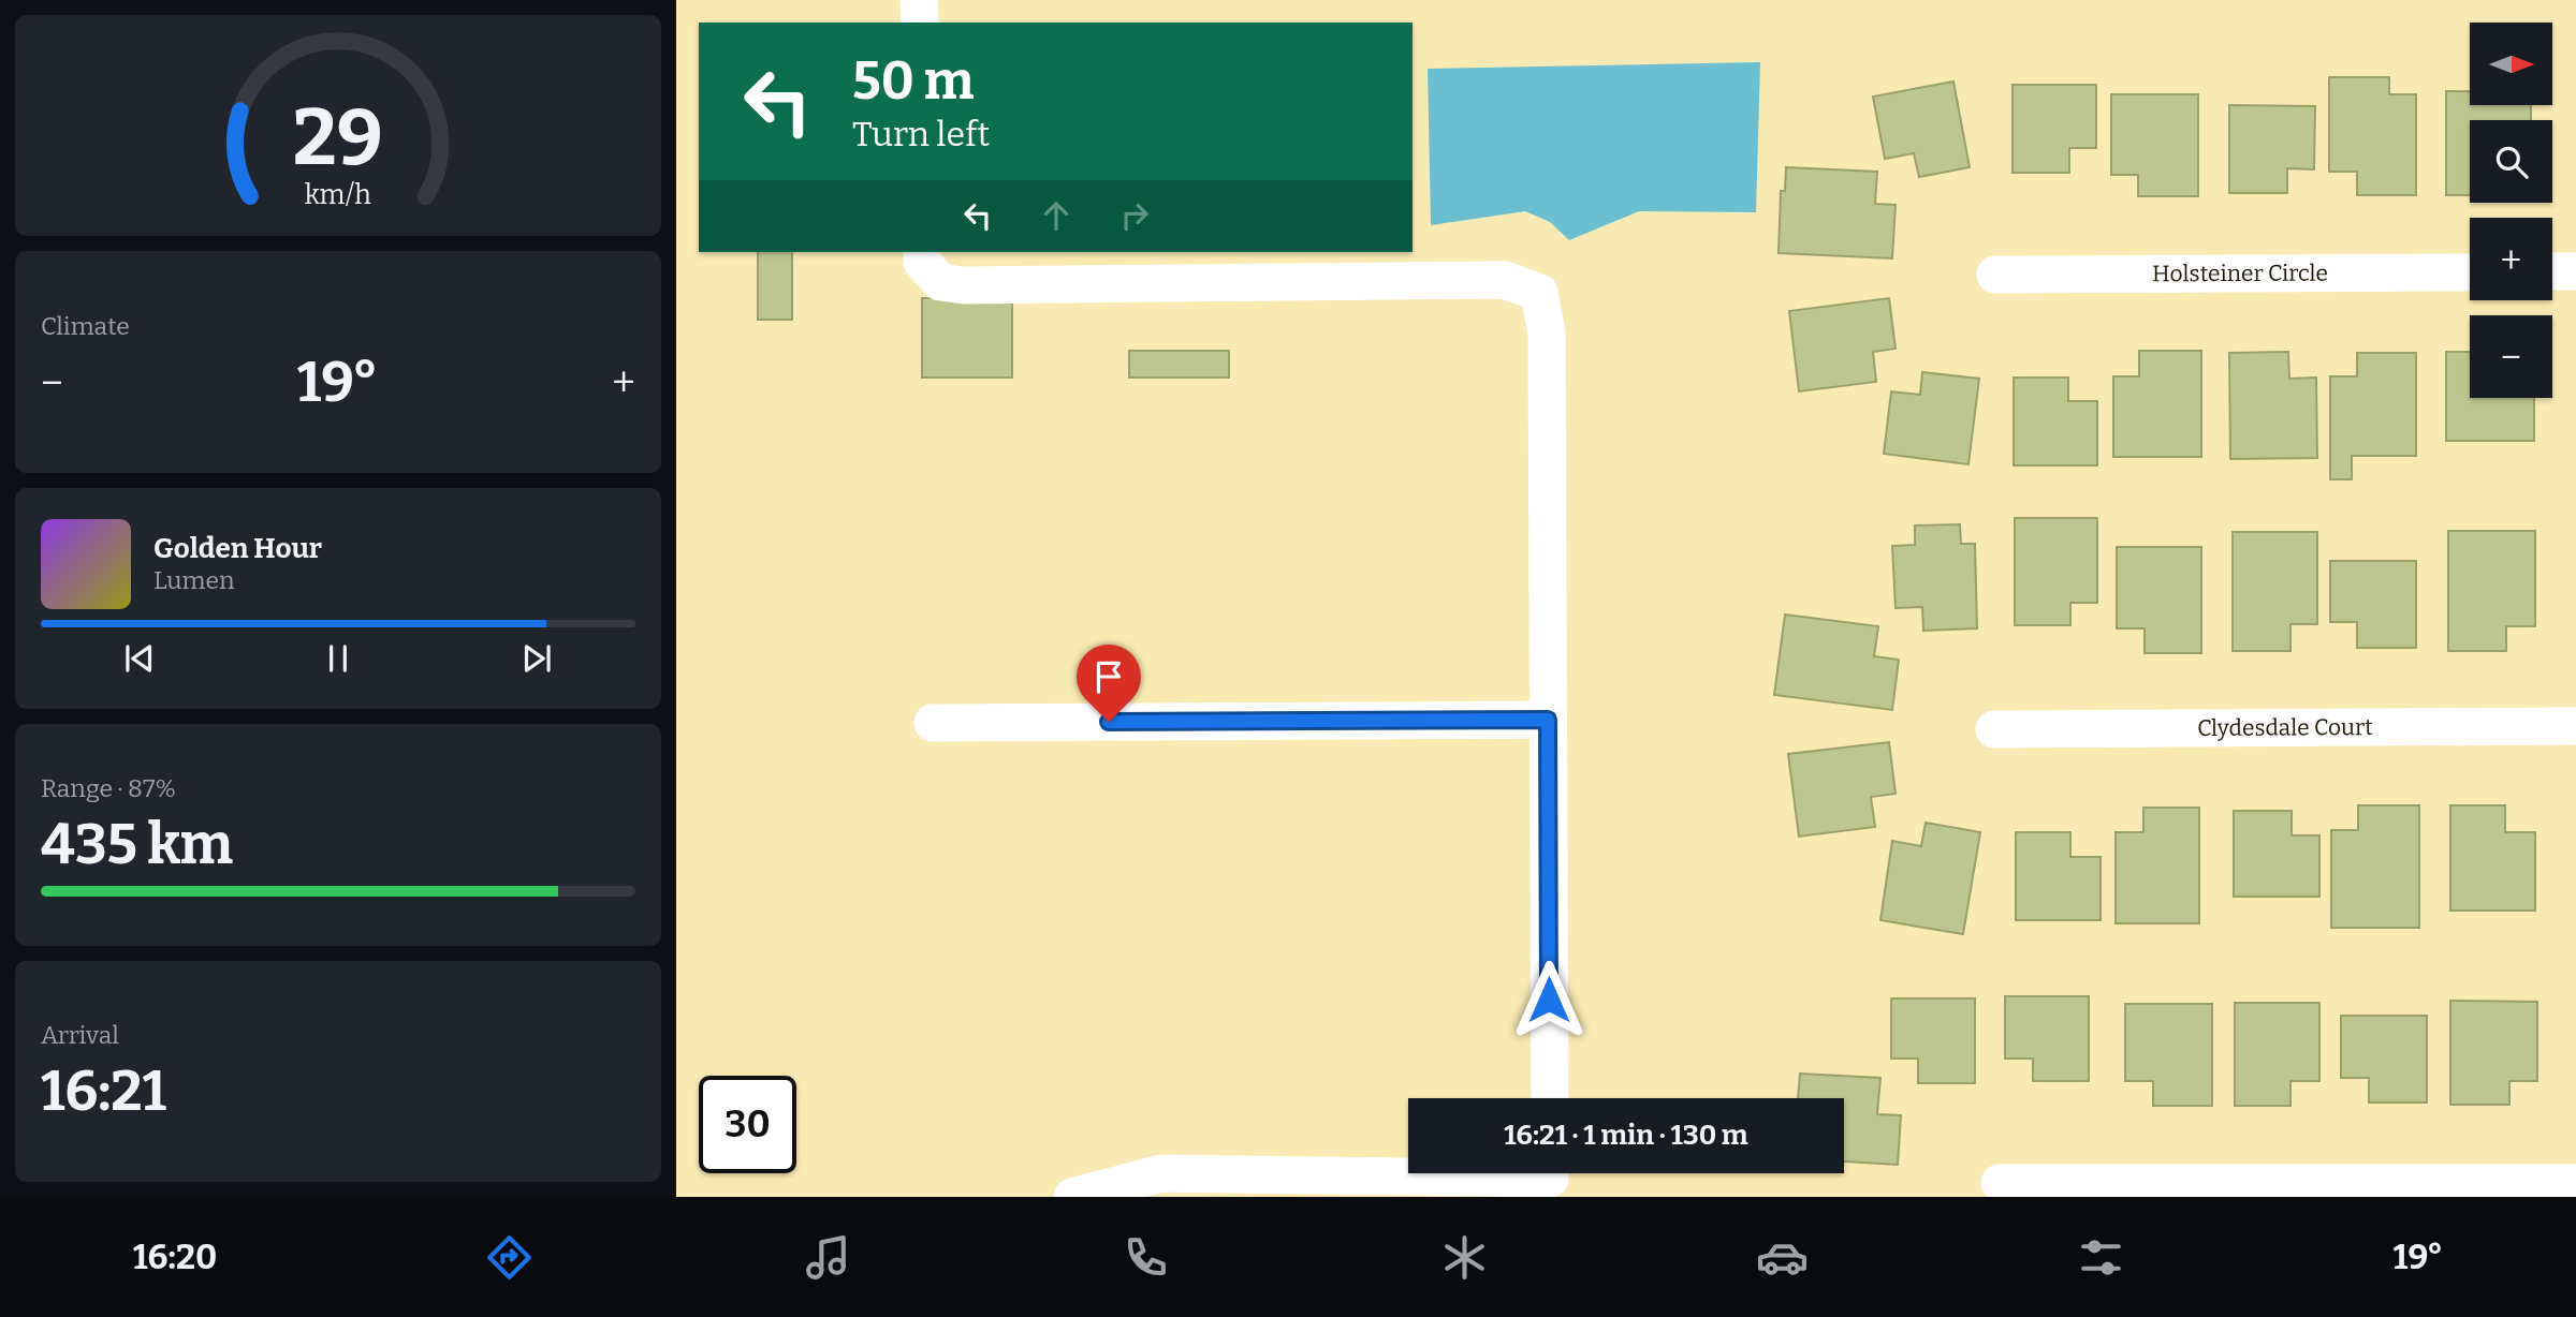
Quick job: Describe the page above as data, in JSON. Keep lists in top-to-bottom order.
{
  "streets": {
    "street": ["Holsteiner Circle", "Clydesdale Court"]
  },
  "north": "right",
  "page": {
    "map_buttons": ["+", "−"],
    "turn": ["50 m", "Turn left"],
    "tile": [
      "Climate",
      ["Range · 87%", "435 km"],
      ["Arrival", "16:21"]
    ],
    "heat": ["−", "19°", "+"],
    "song": ["Golden Hour", "Lumen"],
    "limit": "30",
    "trip": "16:21 · 1 min · 130 m",
    "tabs": ["16:20", "19°"],
    "gauge": ["29", "km/h"]
  }
}
